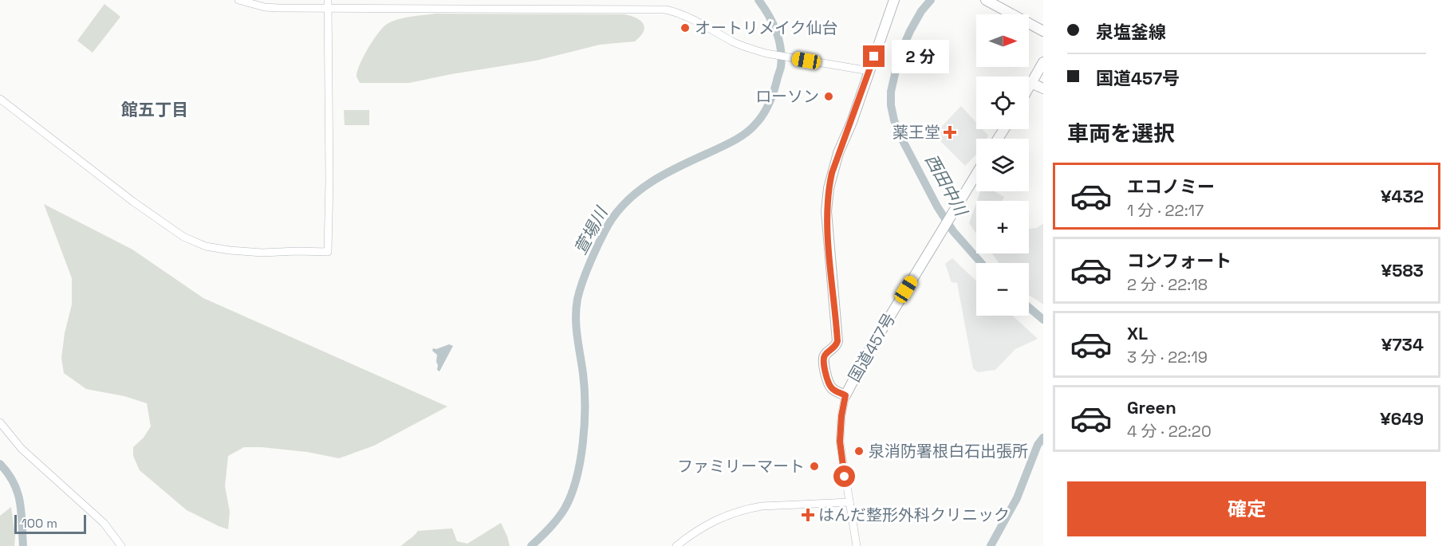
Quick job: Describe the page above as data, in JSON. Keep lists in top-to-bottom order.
{
  "streets": {
    "highway": ["国道457号"]
  },
  "districts": ["館五丁目"],
  "water": ["西田中川", "萱場川"],
  "places": {
    "other": [
      "オートリメイク仙台",
      "ローソン",
      "泉消防署根白石出張所",
      "ファミリーマート"
    ],
    "health": ["薬王堂", "はんだ整形外科クリニック"]
  },
  "scale_bar": "100 m",
  "north": "right",
  "page": {
    "banner": ["泉塩釜線", "国道457号"],
    "map_buttons": ["+", "−"],
    "bubble": "2 分",
    "heading": "車両を選択",
    "list": [
      {
        "name": "エコノミー",
        "note": "1 分 · 22:17",
        "value": "¥432"
      },
      {
        "name": "コンフォート",
        "note": "2 分 · 22:18",
        "value": "¥583"
      },
      {
        "name": "XL",
        "note": "3 分 · 22:19",
        "value": "¥734"
      },
      {
        "name": "Green",
        "note": "4 分 · 22:20",
        "value": "¥649"
      }
    ],
    "buttons": "確定",
    "scale": "100 m"
  }
}
